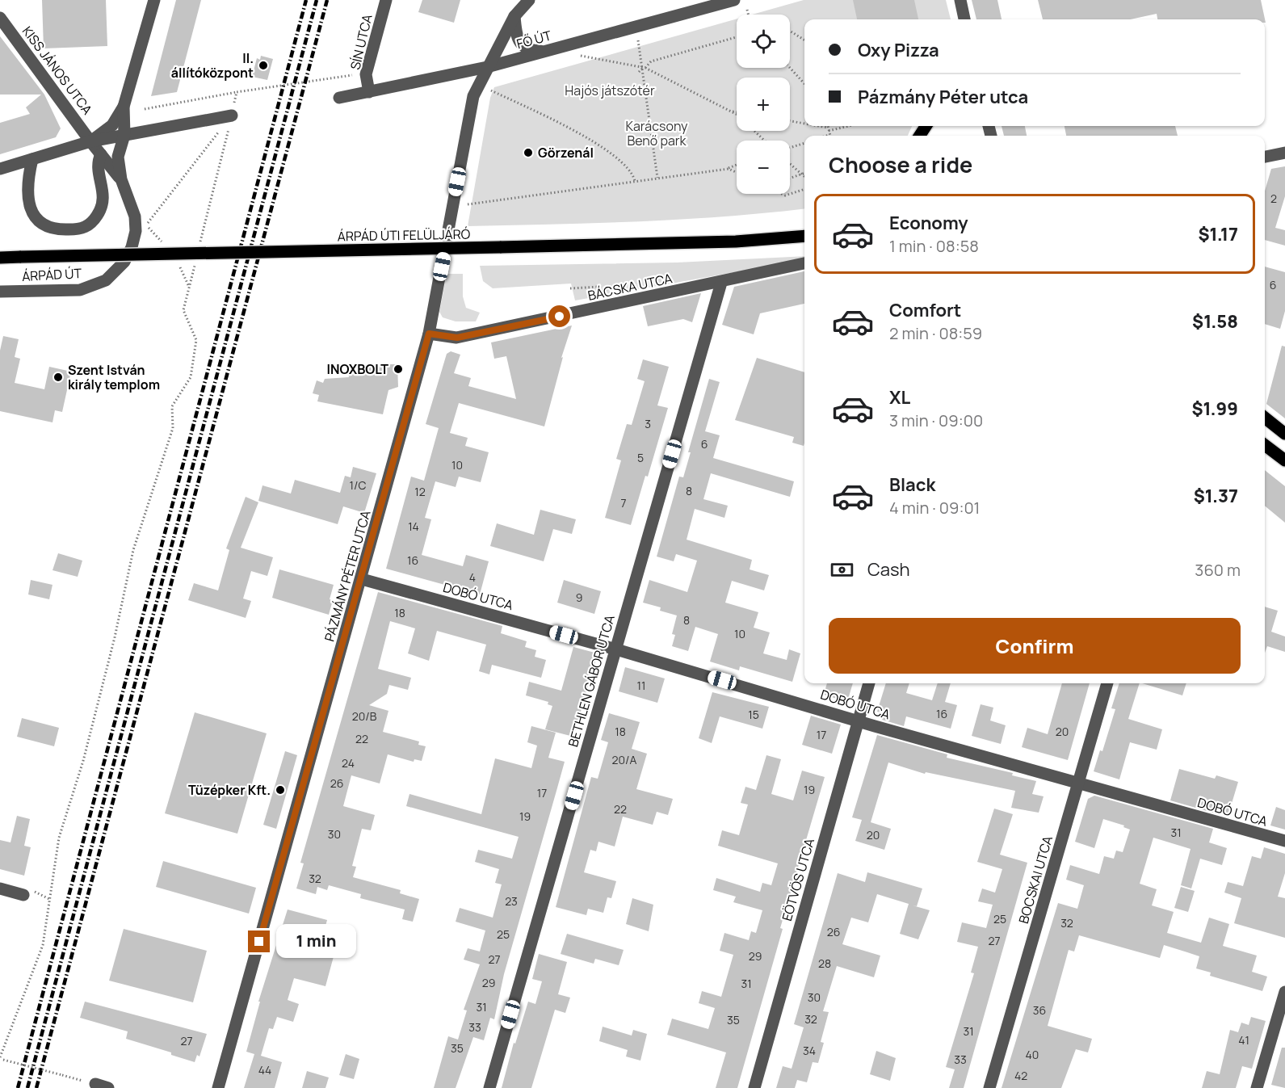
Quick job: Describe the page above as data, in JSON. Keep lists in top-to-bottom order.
{
  "streets": {
    "main road": ["ÁRPÁD ÚTI FELÜLJÁRÓ"],
    "street": [
      "FŐ ÚT",
      "SÍN UTCA",
      "KISS JÁNOS UTCA",
      "ÁRPÁD ÚT",
      "BÁCSKA UTCA",
      "PÁZMÁNY PÉTER UTCA",
      "DOBÓ UTCA",
      "BETHLEN GÁBOR UTCA",
      "EÖTVÖS UTCA",
      "BOCSKAI UTCA"
    ]
  },
  "crossings": [
    ["FŐ ÚT", "SÍN UTCA"],
    ["FŐ ÚT", "PÁZMÁNY PÉTER UTCA"],
    ["KISS JÁNOS UTCA", "ÁRPÁD ÚT"],
    ["BÁCSKA UTCA", "PÁZMÁNY PÉTER UTCA"],
    ["BÁCSKA UTCA", "BETHLEN GÁBOR UTCA"],
    ["PÁZMÁNY PÉTER UTCA", "DOBÓ UTCA"],
    ["DOBÓ UTCA", "BETHLEN GÁBOR UTCA"],
    ["DOBÓ UTCA", "EÖTVÖS UTCA"],
    ["DOBÓ UTCA", "BOCSKAI UTCA"]
  ],
  "parks": ["Hajós játszótér", "Karácsony Benő park"],
  "places": [
    "II. állítóközpont",
    "Görzenál",
    "INOXBOLT",
    "Szent István király templom",
    "Tüzépker Kft."
  ],
  "house_numbers": [
    "2",
    "6",
    "3",
    "6",
    "5",
    "10",
    "1/C",
    "8",
    "12",
    "7",
    "14",
    "16",
    "4",
    "9",
    "18",
    "8",
    "10",
    "11",
    "16",
    "15",
    "20/B",
    "18",
    "20",
    "17",
    "22",
    "20/A",
    "24",
    "26",
    "19",
    "17",
    "22",
    "19",
    "31",
    "30",
    "20",
    "32",
    "23",
    "25",
    "32",
    "26",
    "25",
    "27",
    "29",
    "27",
    "28",
    "29",
    "31",
    "30",
    "31",
    "36",
    "32",
    "35",
    "33",
    "31",
    "41",
    "27",
    "35",
    "34",
    "40",
    "33",
    "44",
    "42"
  ],
  "page": {
    "map_buttons": ["+", "−"],
    "banner": ["Oxy Pizza", "Pázmány Péter utca"],
    "heading": "Choose a ride",
    "list": [
      {
        "name": "Economy",
        "note": "1 min · 08:58",
        "value": "$1.17"
      },
      {
        "name": "Comfort",
        "note": "2 min · 08:59",
        "value": "$1.58"
      },
      {
        "name": "XL",
        "note": "3 min · 09:00",
        "value": "$1.99"
      },
      {
        "name": "Black",
        "note": "4 min · 09:01",
        "value": "$1.37"
      }
    ],
    "pay": ["Cash", "360 m"],
    "buttons": "Confirm",
    "bubble": "1 min"
  }
}
